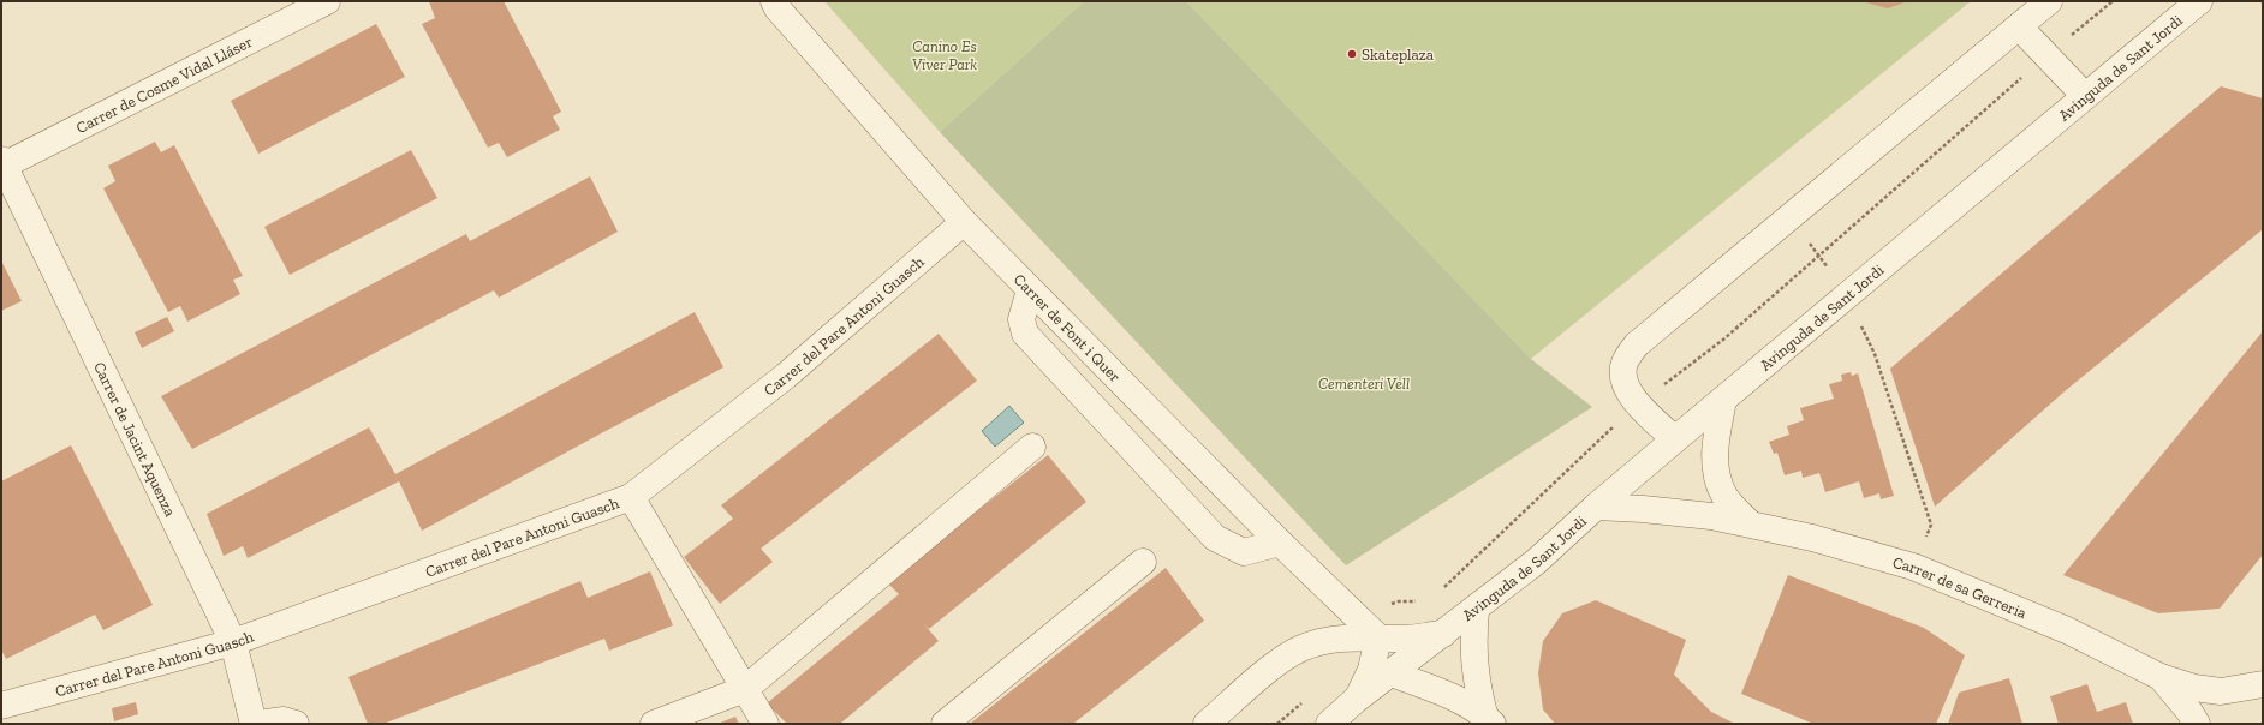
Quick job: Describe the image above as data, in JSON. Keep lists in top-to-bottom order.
{
  "streets": {
    "street": [
      "Avinguda de Sant Jordi",
      "Carrer de Cosme Vidal Lláser",
      "Carrer del Pare Antoni Guasch",
      "Carrer de Font i Quer",
      "Carrer de Jacint Aquenza",
      "Carrer de sa Gerreria"
    ]
  },
  "crossings": [
    ["Avinguda de Sant Jordi", "Carrer de Font i Quer"],
    ["Avinguda de Sant Jordi", "Carrer de sa Gerreria"],
    ["Carrer de Cosme Vidal Lláser", "Carrer de Jacint Aquenza"],
    ["Carrer del Pare Antoni Guasch", "Carrer de Font i Quer"],
    ["Carrer del Pare Antoni Guasch", "Carrer de Jacint Aquenza"]
  ],
  "parks": ["Canino Es Viver Park", "Cementeri Vell"],
  "places": ["Skateplaza"]
}
